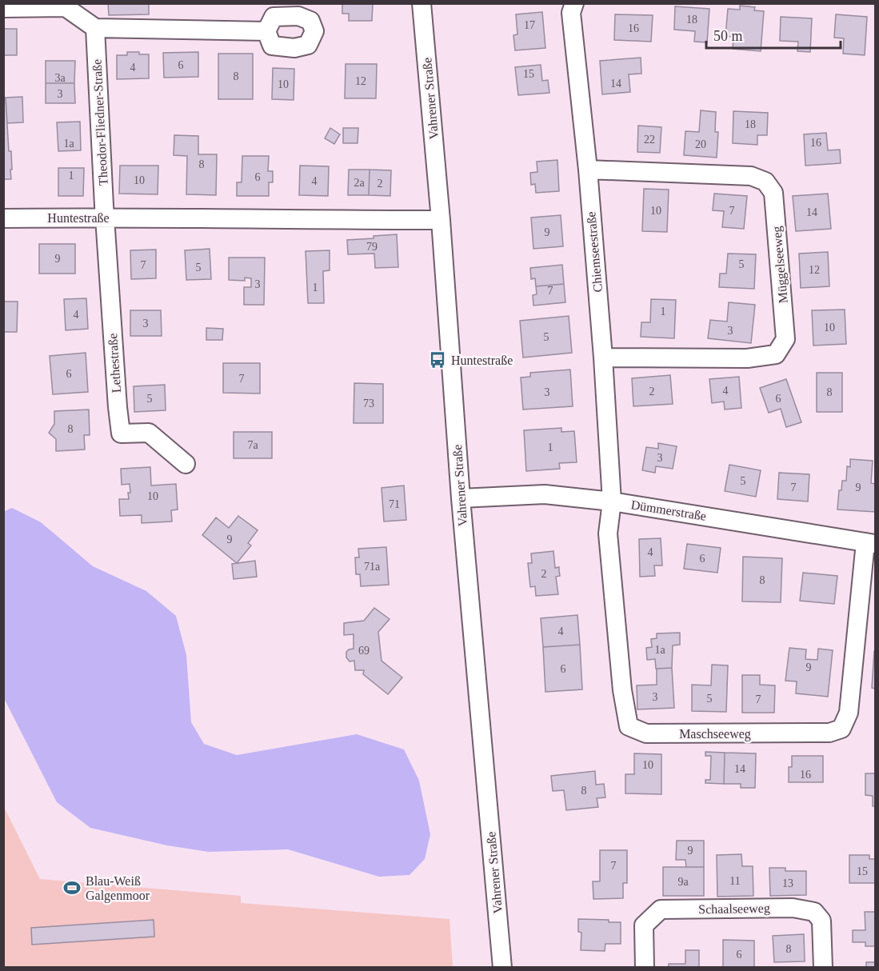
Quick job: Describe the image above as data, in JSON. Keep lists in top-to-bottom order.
{
  "streets": {
    "street": [
      "Vahrener Straße",
      "Theodor-Fliedner-Straße",
      "Huntestraße",
      "Chiemseestraße",
      "Müggelseeweg",
      "Lethestraße",
      "Dümmerstraße",
      "Maschseeweg",
      "Schaalseeweg"
    ]
  },
  "crossings": [
    ["Vahrener Straße", "Huntestraße"],
    ["Vahrener Straße", "Dümmerstraße"],
    ["Theodor-Fliedner-Straße", "Huntestraße"],
    ["Theodor-Fliedner-Straße", "Lethestraße"],
    ["Huntestraße", "Lethestraße"],
    ["Chiemseestraße", "Müggelseeweg"],
    ["Chiemseestraße", "Dümmerstraße"],
    ["Chiemseestraße", "Maschseeweg"],
    ["Dümmerstraße", "Maschseeweg"]
  ],
  "places": {
    "bus stop": ["Huntestraße"],
    "sports": ["Blau-Weiß Galgenmoor"]
  },
  "house_numbers": [
    "18",
    "17",
    "16",
    "6",
    "4",
    "15",
    "8",
    "3a",
    "12",
    "14",
    "10",
    "3",
    "18",
    "22",
    "16",
    "1a",
    "20",
    "8",
    "1",
    "6",
    "10",
    "4",
    "2a",
    "2",
    "10",
    "7",
    "14",
    "9",
    "79",
    "9",
    "5",
    "7",
    "5",
    "12",
    "3",
    "1",
    "7",
    "1",
    "4",
    "3",
    "10",
    "3",
    "5",
    "6",
    "7",
    "4",
    "2",
    "3",
    "8",
    "5",
    "6",
    "73",
    "8",
    "7a",
    "1",
    "3",
    "5",
    "7",
    "9",
    "10",
    "71",
    "9",
    "4",
    "6",
    "71a",
    "2",
    "8",
    "4",
    "1a",
    "69",
    "9",
    "6",
    "3",
    "5",
    "7",
    "10",
    "14",
    "16",
    "8",
    "9",
    "7",
    "15",
    "11",
    "9a",
    "13",
    "8",
    "6"
  ],
  "scale_bar": "50 m"
}
